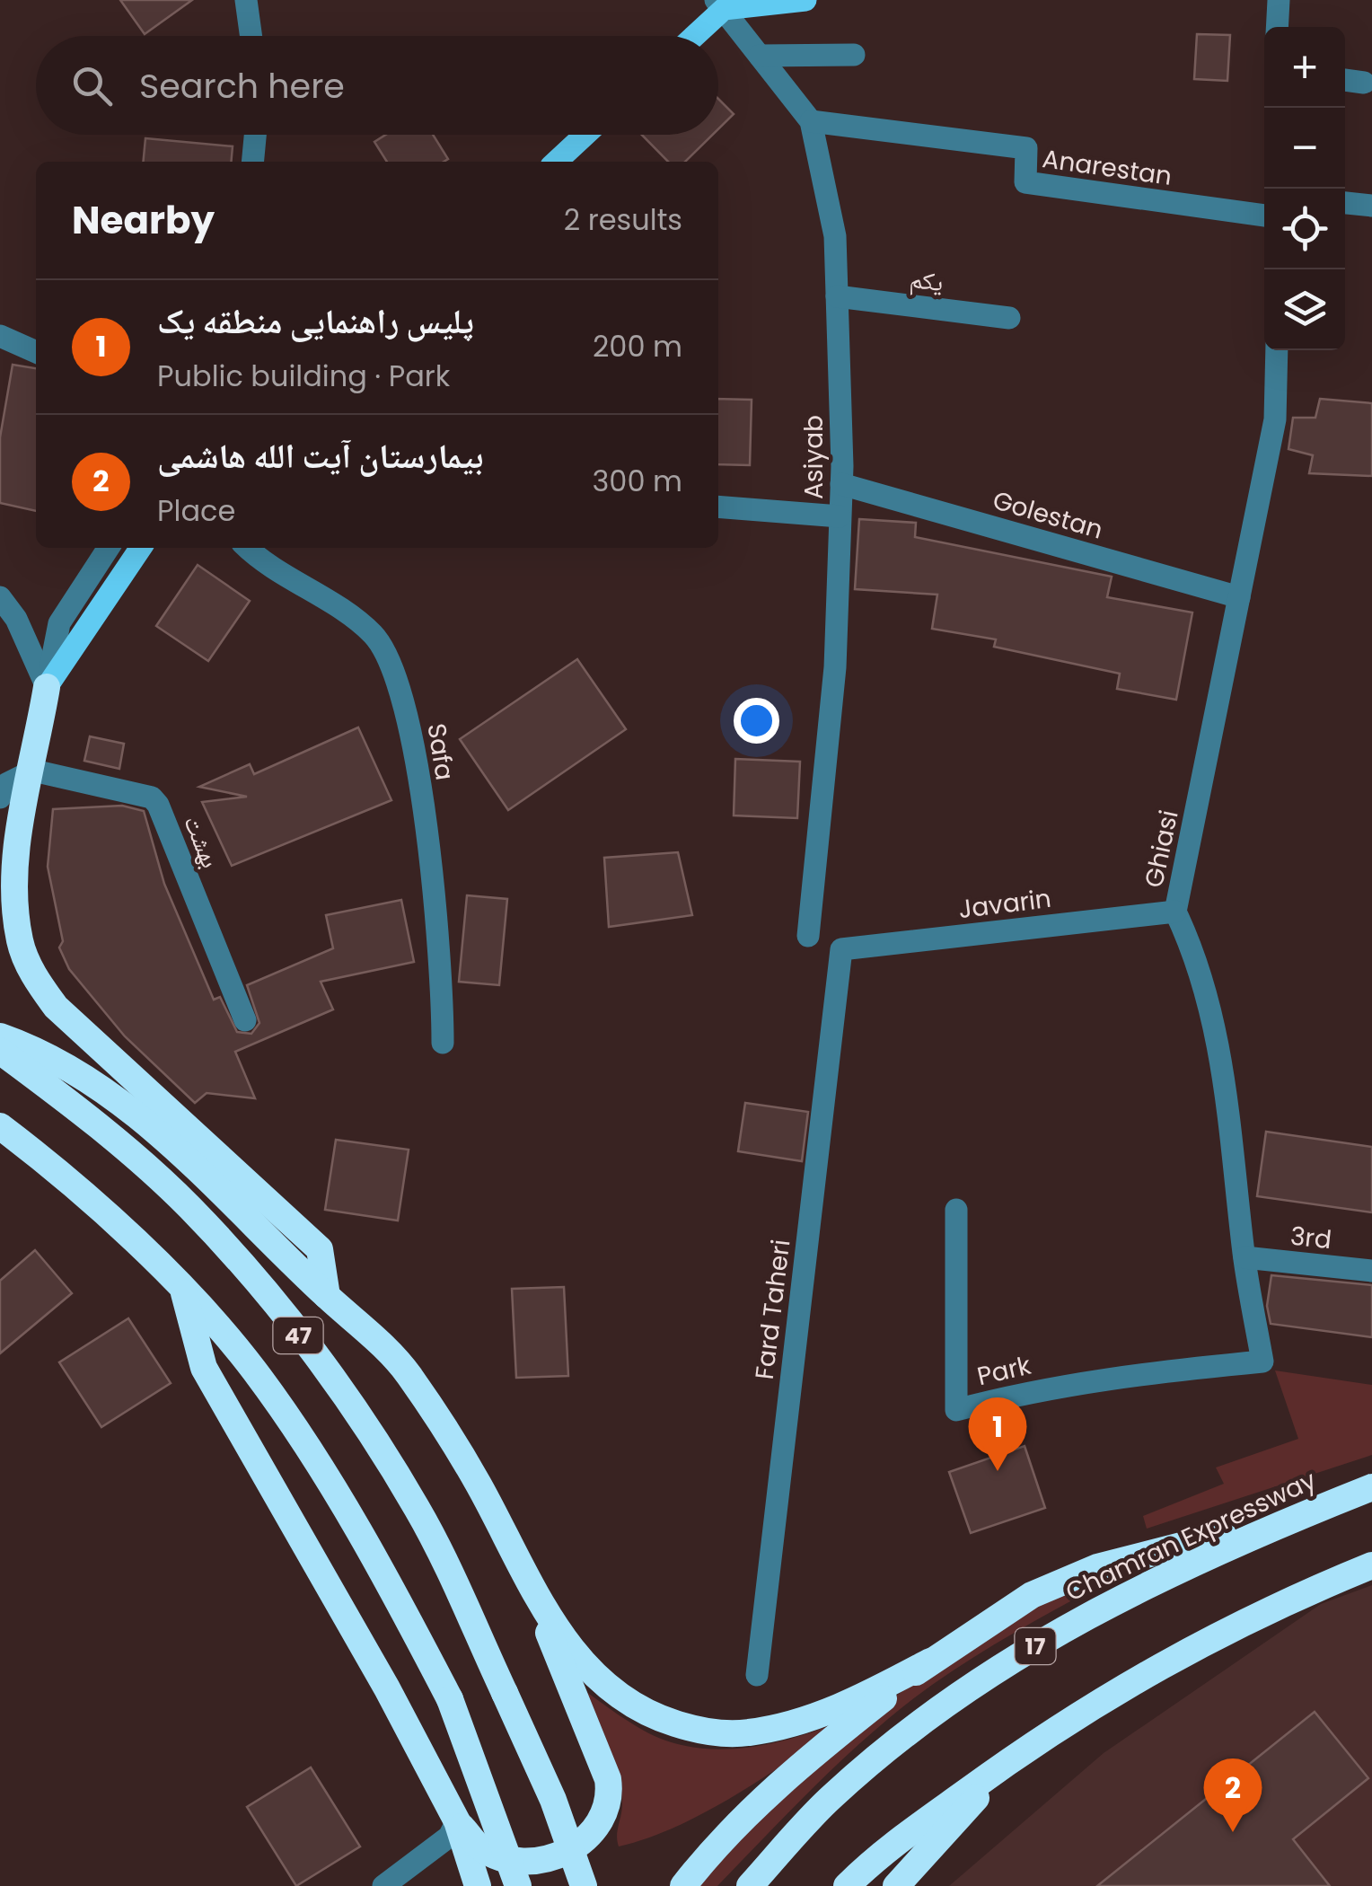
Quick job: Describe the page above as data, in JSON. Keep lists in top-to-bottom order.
{
  "streets": {
    "highway": ["47", "Chamran Expressway", "17"],
    "street": [
      "Anarestan",
      "یکم",
      "Asiyab",
      "Golestan",
      "Safa",
      "بهشت",
      "Ghiasi",
      "Javarin",
      "3rd",
      "Fard Taheri",
      "Park"
    ]
  },
  "crossings": [
    ["Anarestan", "Asiyab"],
    ["یکم", "Asiyab"],
    ["Asiyab", "Golestan"],
    ["Golestan", "Ghiasi"],
    ["Ghiasi", "Javarin"],
    ["Ghiasi", "3rd"],
    ["Ghiasi", "Park"],
    ["Javarin", "Fard Taheri"]
  ],
  "page": {
    "map_buttons": ["+", "−"],
    "search": "Search here",
    "heading": ["Nearby", "2 results"],
    "list": [
      {
        "mark": "1",
        "name": "پلیس راهنمایی منطقه یک",
        "note": "Public building · Park",
        "value": "200 m"
      },
      {
        "mark": "2",
        "name": "بیمارستان آیت الله هاشمی",
        "note": "Place",
        "value": "300 m"
      }
    ],
    "pins": ["1", "2"]
  }
}
